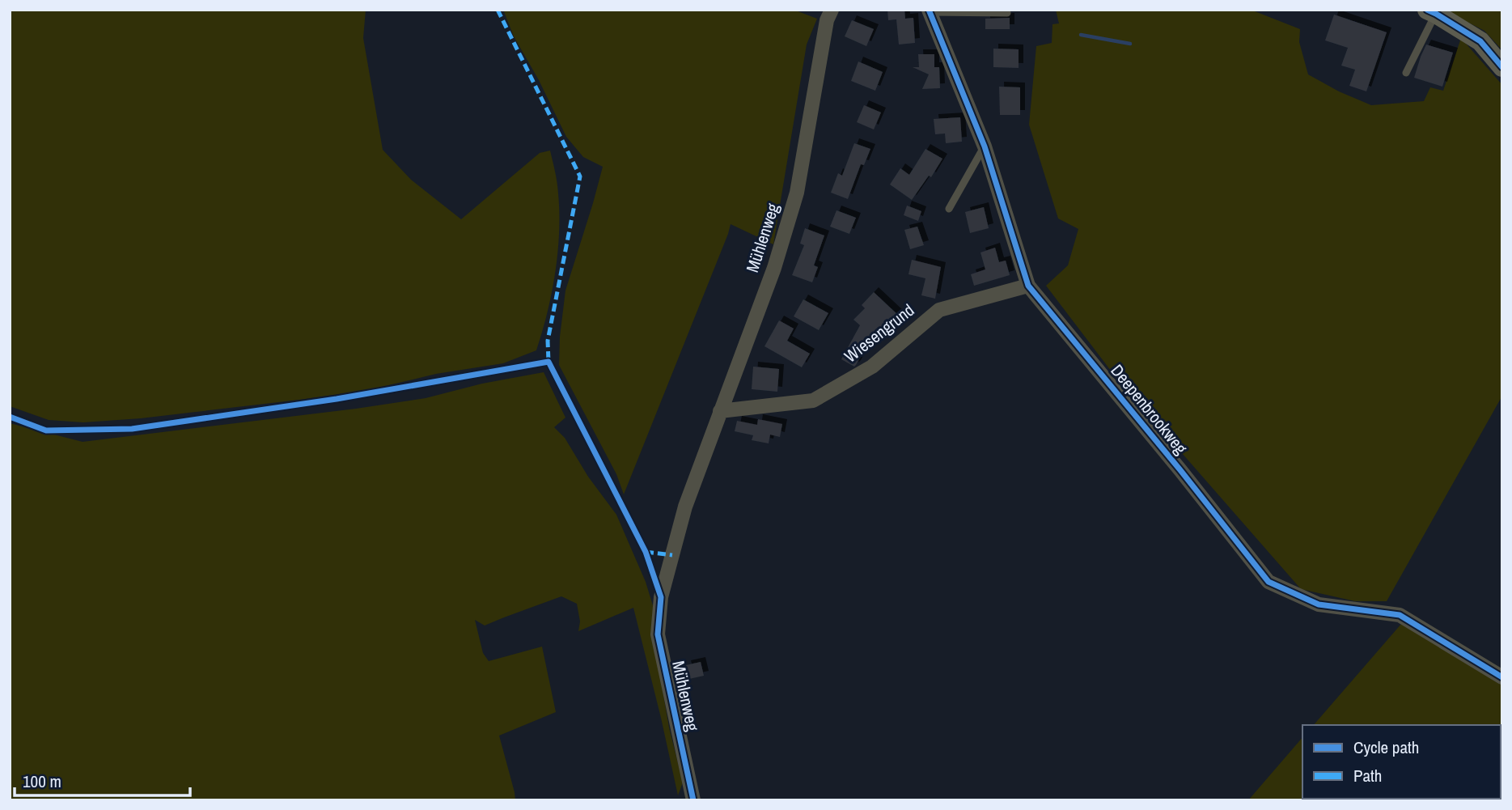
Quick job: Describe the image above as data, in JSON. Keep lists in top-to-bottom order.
{
  "streets": {
    "street": ["Mühlenweg", "Wiesengrund", "Deepenbrookweg"]
  },
  "crossings": [
    ["Mühlenweg", "Wiesengrund"],
    ["Wiesengrund", "Deepenbrookweg"]
  ],
  "legend": ["Cycle path", "Path"],
  "scale_bar": "100 m"
}
